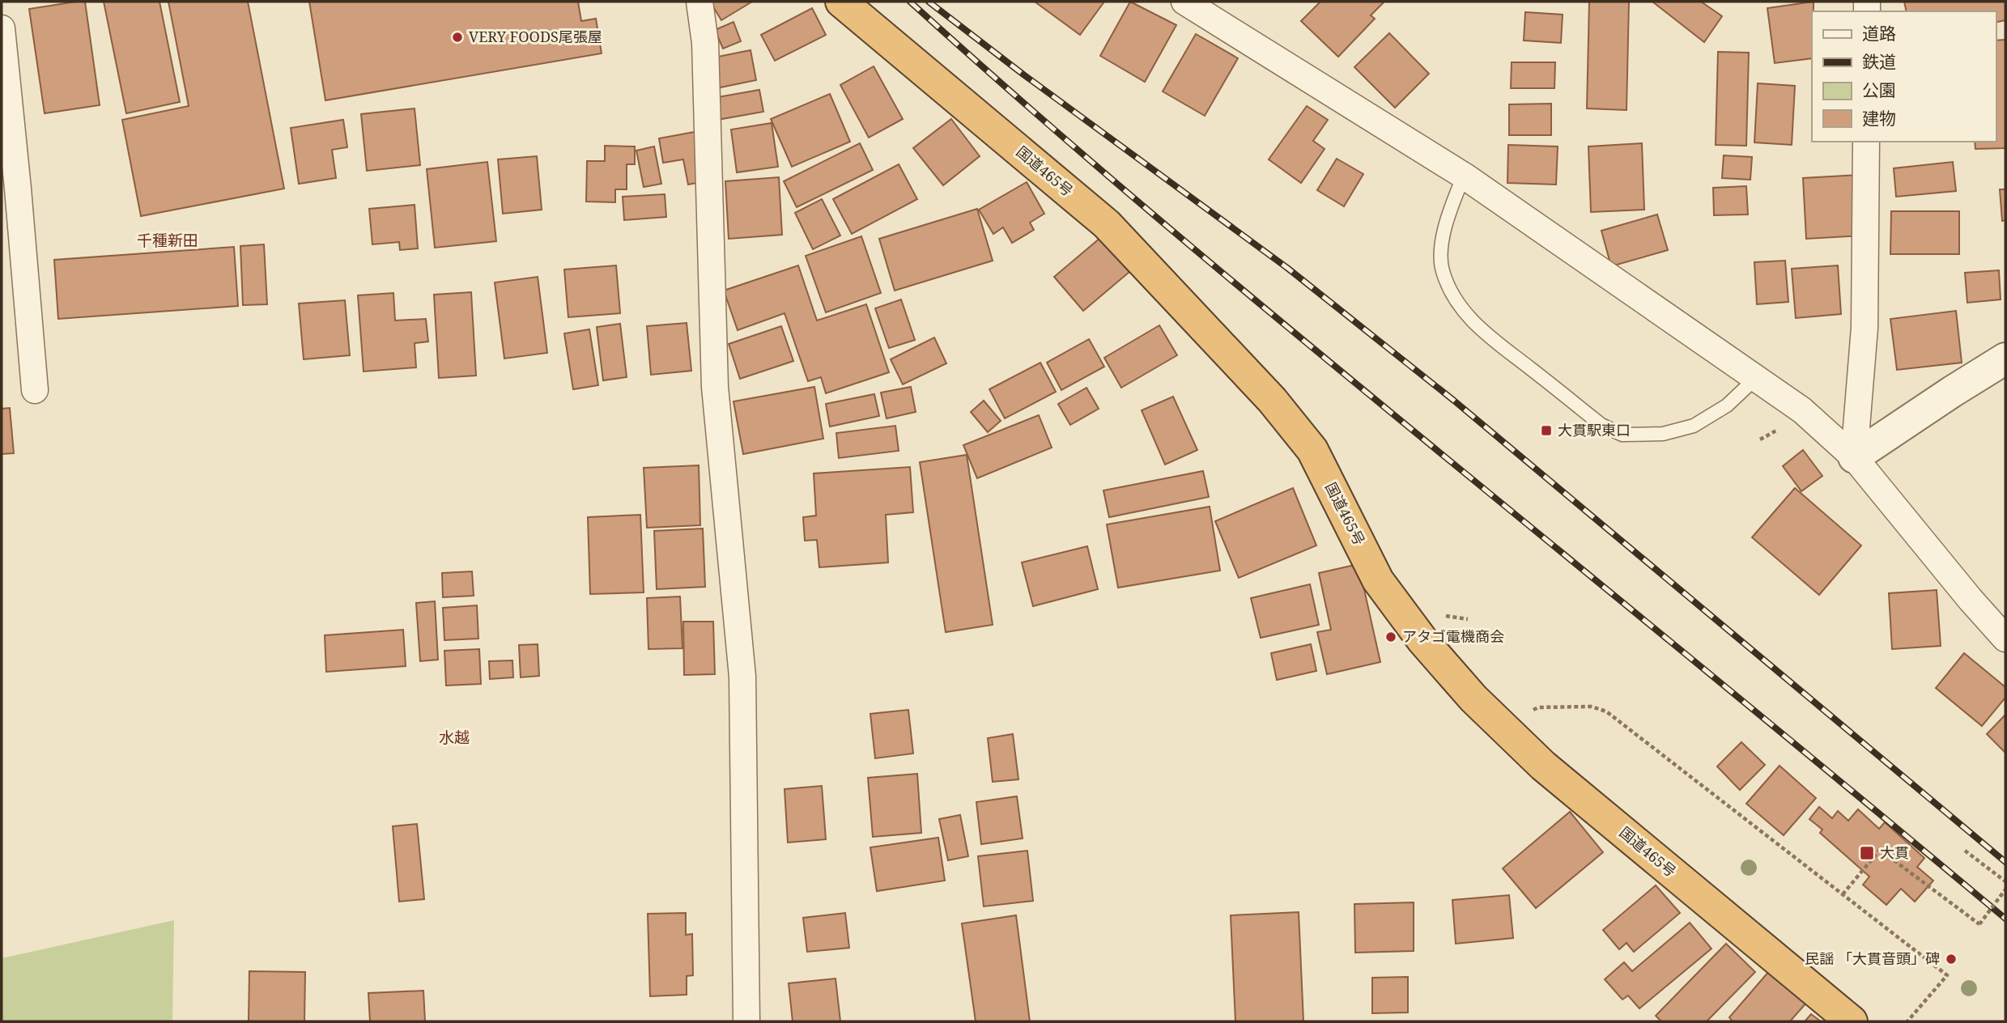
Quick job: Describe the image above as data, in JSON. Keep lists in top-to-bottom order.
{
  "streets": {
    "highway": ["国道465号"]
  },
  "districts": ["千種新田", "水越"],
  "places": {
    "other": ["VERY FOODS尾張屋", "アタゴ電機商会", "民謡 「大貫音頭」碑"],
    "transit": ["大貫駅東口", "大貫"]
  },
  "legend": [
    "道路",
    "鉄道",
    "公園",
    "建物"
  ]
}
